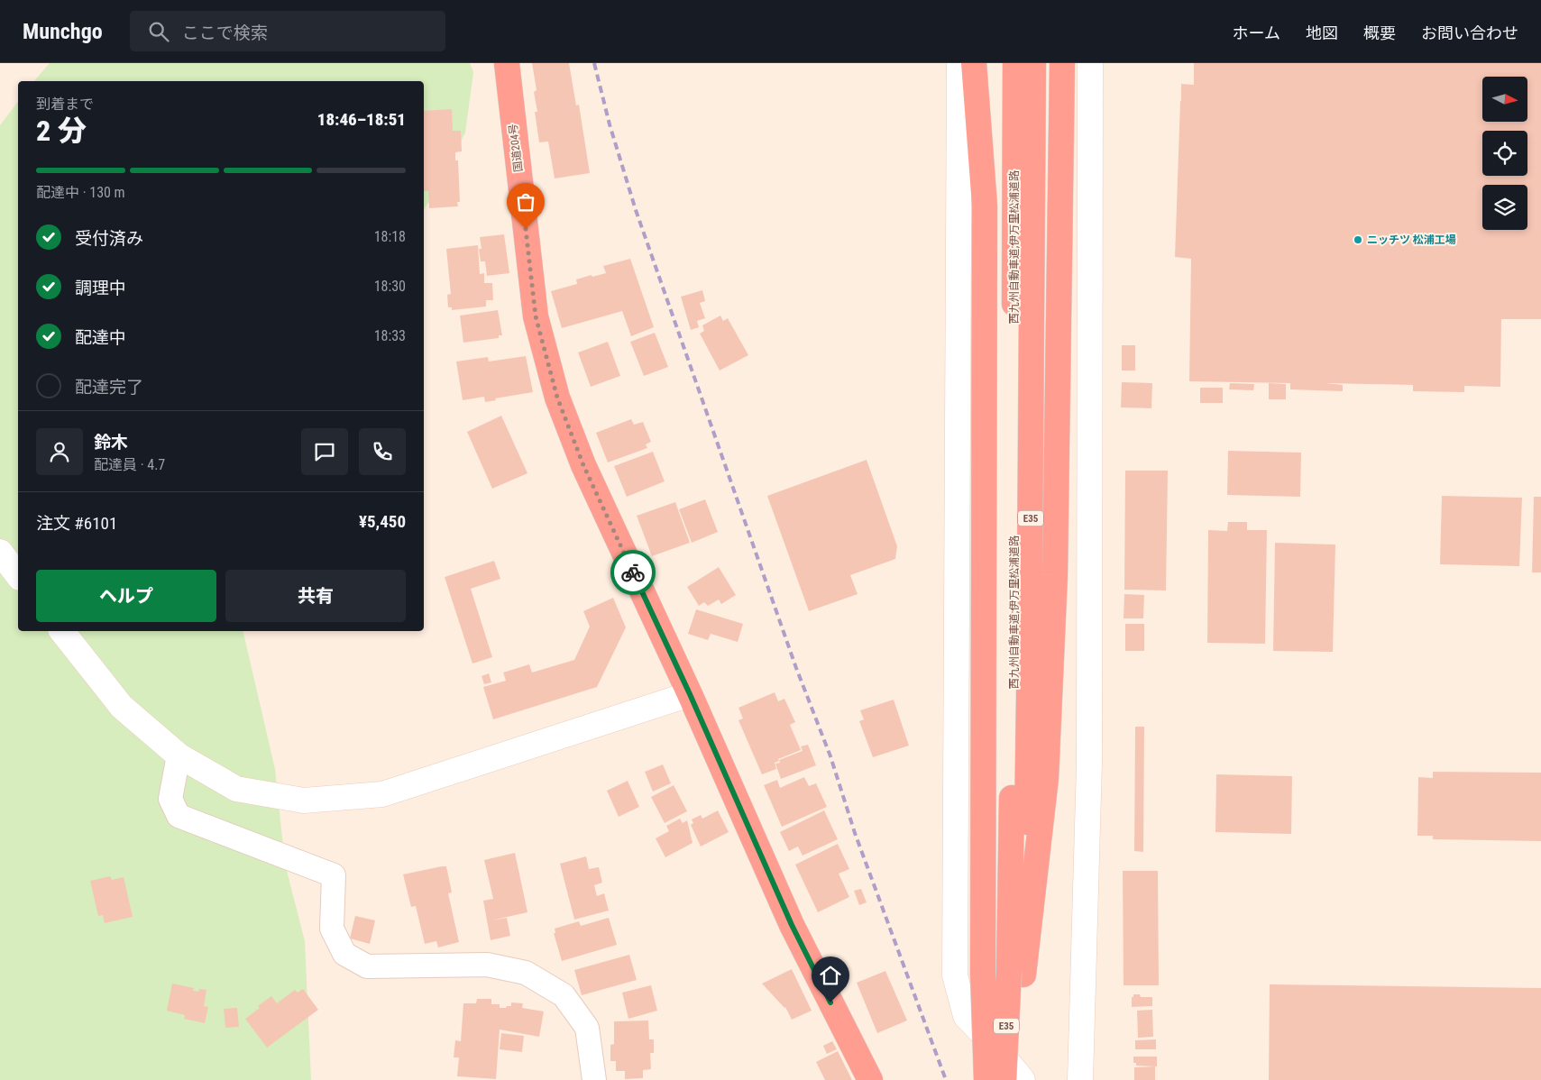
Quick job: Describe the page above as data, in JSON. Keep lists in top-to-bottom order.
{
  "streets": {
    "highway": ["国道204号", "西九州自動車道;伊万里松浦道路", "E35"]
  },
  "places": ["ニッチツ 松浦工場"],
  "north": "right",
  "page": {
    "header": "Munchgo",
    "search": "ここで検索",
    "nav": [
      "ホーム",
      "地図",
      "概要",
      "お問い合わせ"
    ],
    "heading": ["2 分", "到着まで", "18:46–18:51"],
    "panel": [
      "鈴木",
      "配達員 · 4.7",
      "注文 #6101",
      "¥5,450"
    ],
    "bar": "配達中 · 130 m",
    "list": [
      ["受付済み", "18:18"],
      ["調理中", "18:30"],
      ["配達中", "18:33"],
      "配達完了"
    ],
    "buttons": ["ヘルプ", "共有"]
  }
}
